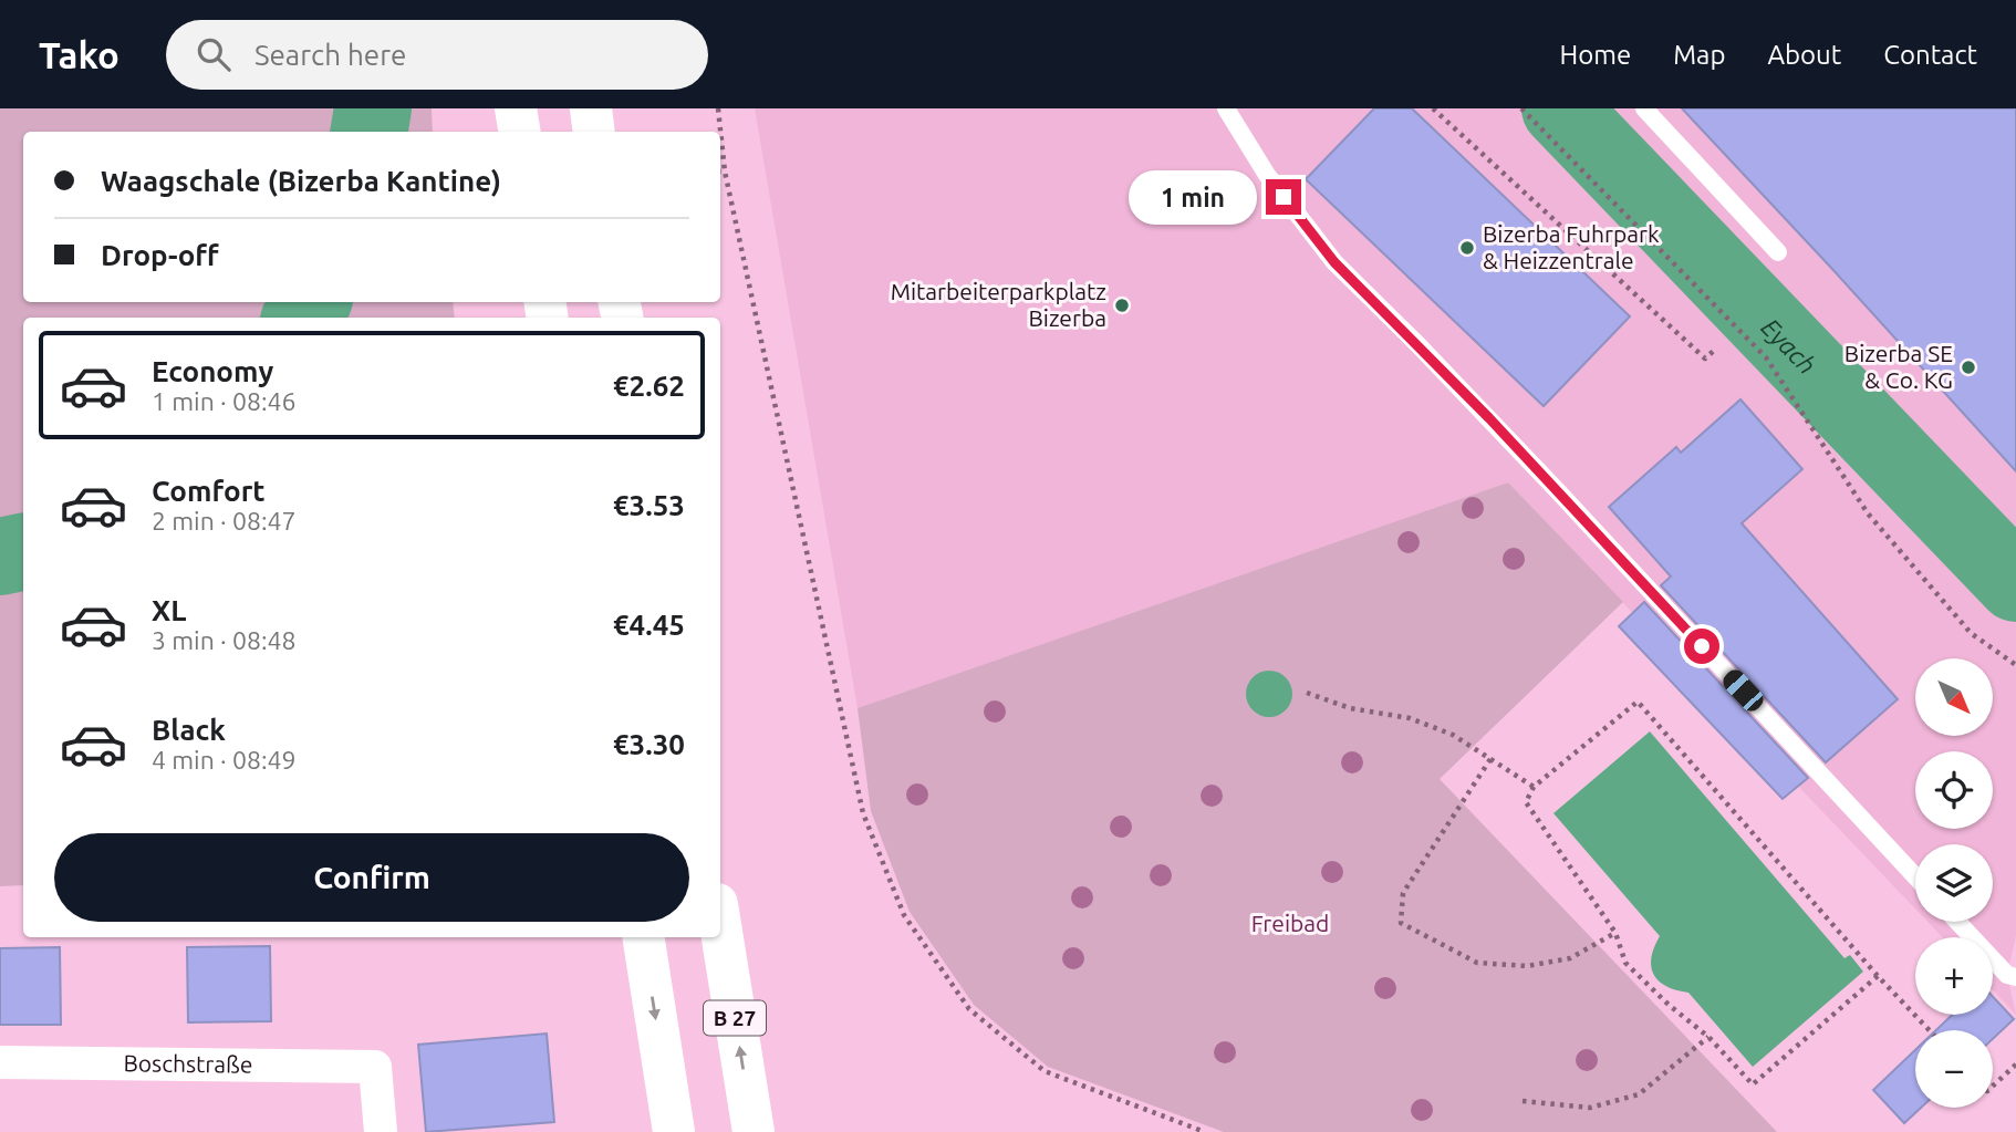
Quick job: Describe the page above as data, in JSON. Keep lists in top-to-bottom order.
{
  "streets": {
    "highway": ["B 27"],
    "street": ["Boschstraße"]
  },
  "water": ["Eyach"],
  "parks": ["Freibad"],
  "places": ["Bizerba Fuhrpark & Heizzentrale", "Mitarbeiterparkplatz Bizerba", "Bizerba SE & Co. KG"],
  "north": "bottom right",
  "page": {
    "header": "Tako",
    "search": "Search here",
    "nav": [
      "Home",
      "Map",
      "About",
      "Contact"
    ],
    "banner": ["Waagschale (Bizerba Kantine)", "Drop-off"],
    "bubble": "1 min",
    "list": [
      {
        "name": "Economy",
        "note": "1 min · 08:46",
        "value": "€2.62"
      },
      {
        "name": "Comfort",
        "note": "2 min · 08:47",
        "value": "€3.53"
      },
      {
        "name": "XL",
        "note": "3 min · 08:48",
        "value": "€4.45"
      },
      {
        "name": "Black",
        "note": "4 min · 08:49",
        "value": "€3.30"
      }
    ],
    "map_buttons": ["+", "−"],
    "buttons": "Confirm"
  }
}
